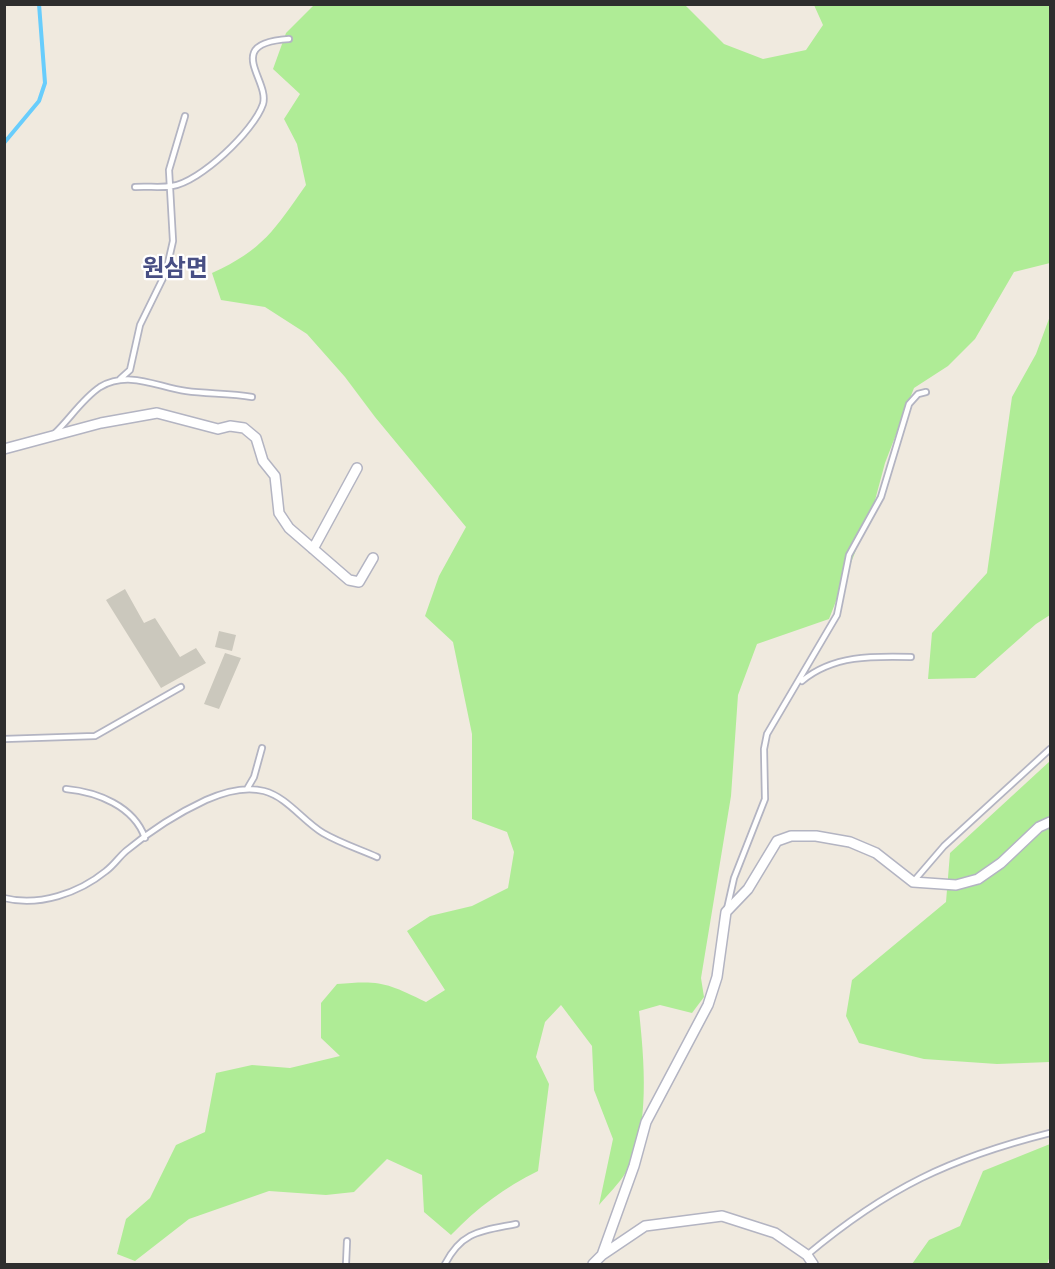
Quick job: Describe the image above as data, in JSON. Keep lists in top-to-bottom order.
{
  "districts": ["원삼면"]
}
